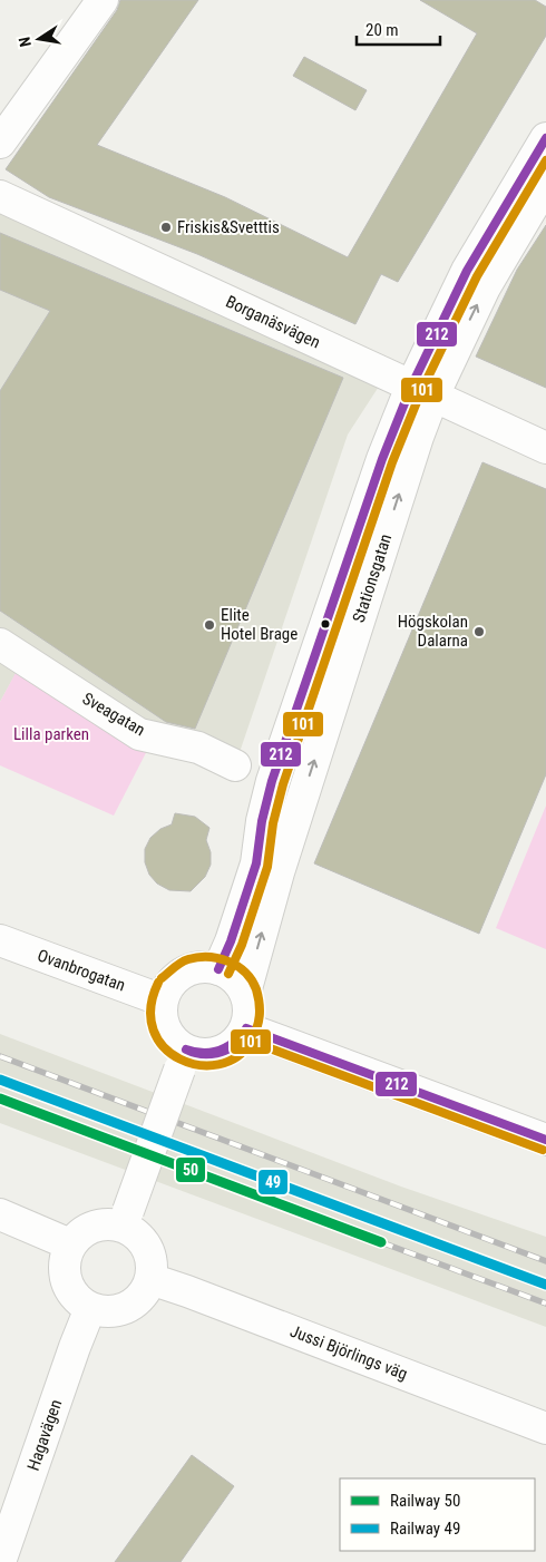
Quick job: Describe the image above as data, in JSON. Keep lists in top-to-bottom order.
{
  "streets": {
    "street": [
      "Borganäsvägen",
      "Stationsgatan",
      "Sveagatan",
      "Ovanbrogatan",
      "Jussi Björlings väg",
      "Hagavägen"
    ]
  },
  "crossings": [
    ["Borganäsvägen", "Stationsgatan"],
    ["Stationsgatan", "Ovanbrogatan"],
    ["Jussi Björlings väg", "Hagavägen"]
  ],
  "parks": ["Lilla parken"],
  "places": ["Friskis&Svetttis", "Elite Hotel Brage", "Högskolan Dalarna"],
  "lines": [
    "transit line 212",
    "transit line 101",
    "rail line 49",
    "rail line 50"
  ],
  "legend": ["Railway 50", "Railway 49"],
  "scale_bar": "20 m",
  "north": "left"
}
